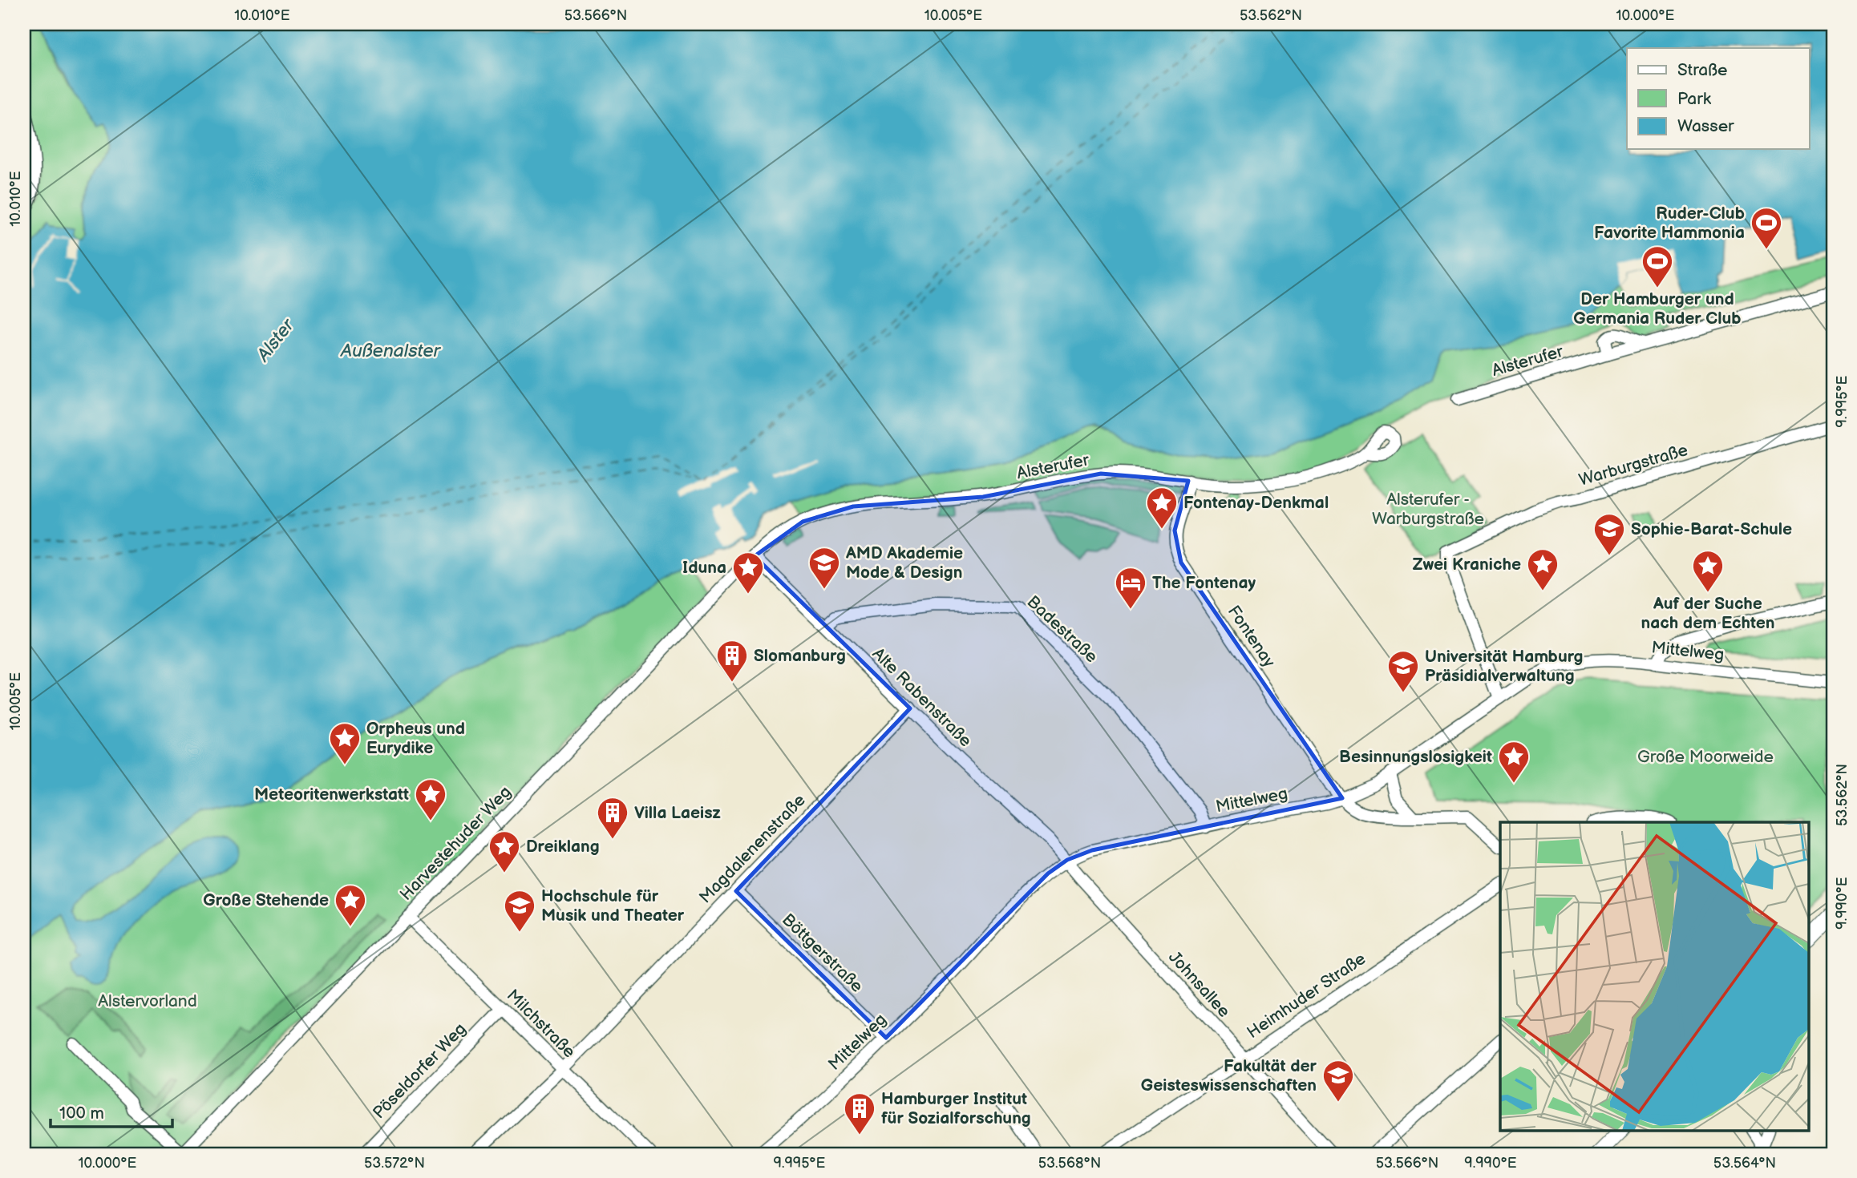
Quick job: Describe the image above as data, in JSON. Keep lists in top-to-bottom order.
{
  "streets": {
    "street": [
      "Alsterufer",
      "Warburgstraße",
      "Badestraße",
      "Fontenay",
      "Mittelweg",
      "Alte Rabenstraße",
      "Harvestehuder Weg",
      "Magdalenenstraße",
      "Böttgerstraße",
      "Johnsallee",
      "Heimhuder Straße",
      "Milchstraße",
      "Pöseldorfer Weg"
    ]
  },
  "crossings": [
    ["Alsterufer", "Fontenay"],
    ["Alsterufer", "Alte Rabenstraße"],
    ["Alsterufer", "Harvestehuder Weg"],
    ["Warburgstraße", "Mittelweg"],
    ["Badestraße", "Mittelweg"],
    ["Badestraße", "Alte Rabenstraße"],
    ["Fontenay", "Mittelweg"],
    ["Mittelweg", "Alte Rabenstraße"],
    ["Mittelweg", "Böttgerstraße"],
    ["Mittelweg", "Johnsallee"],
    ["Alte Rabenstraße", "Harvestehuder Weg"],
    ["Alte Rabenstraße", "Magdalenenstraße"],
    ["Alte Rabenstraße", "Johnsallee"],
    ["Harvestehuder Weg", "Milchstraße"],
    ["Magdalenenstraße", "Böttgerstraße"],
    ["Magdalenenstraße", "Milchstraße"],
    ["Johnsallee", "Heimhuder Straße"],
    ["Milchstraße", "Pöseldorfer Weg"]
  ],
  "water": ["Alster", "Außenalster"],
  "parks": ["Alsterufer - Warburgstraße", "Große Moorweide", "Alstervorland"],
  "places": {
    "sports": ["Ruder-Club Favorite Hammonia", "Der Hamburger und Germania Ruder Club"],
    "place": [
      "Fontenay-Denkmal",
      "Zwei Kraniche",
      "Auf der Suche nach dem Echten",
      "Iduna",
      "Orpheus und Eurydike",
      "Besinnungslosigkeit",
      "Meteoritenwerkstatt",
      "Dreiklang",
      "Große Stehende"
    ],
    "school or university": [
      "Sophie-Barat-Schule",
      "AMD Akademie Mode & Design",
      "Universität Hamburg Präsidialverwaltung",
      "Hochschule für Musik und Theater",
      "Fakultät der Geisteswissenschaften"
    ],
    "hotel": ["The Fontenay"],
    "building": ["Slomanburg", "Villa Laeisz", "Hamburger Institut für Sozialforschung"]
  },
  "legend": ["Straße", "Park", "Wasser"],
  "scale_bar": "100 m",
  "coordinates": [
    "10.010°E",
    "53.566°N",
    "10.005°E",
    "53.562°N",
    "10.000°E",
    "9.995°E",
    "9.990°E",
    "53.572°N",
    "53.568°N",
    "53.564°N"
  ]
}
